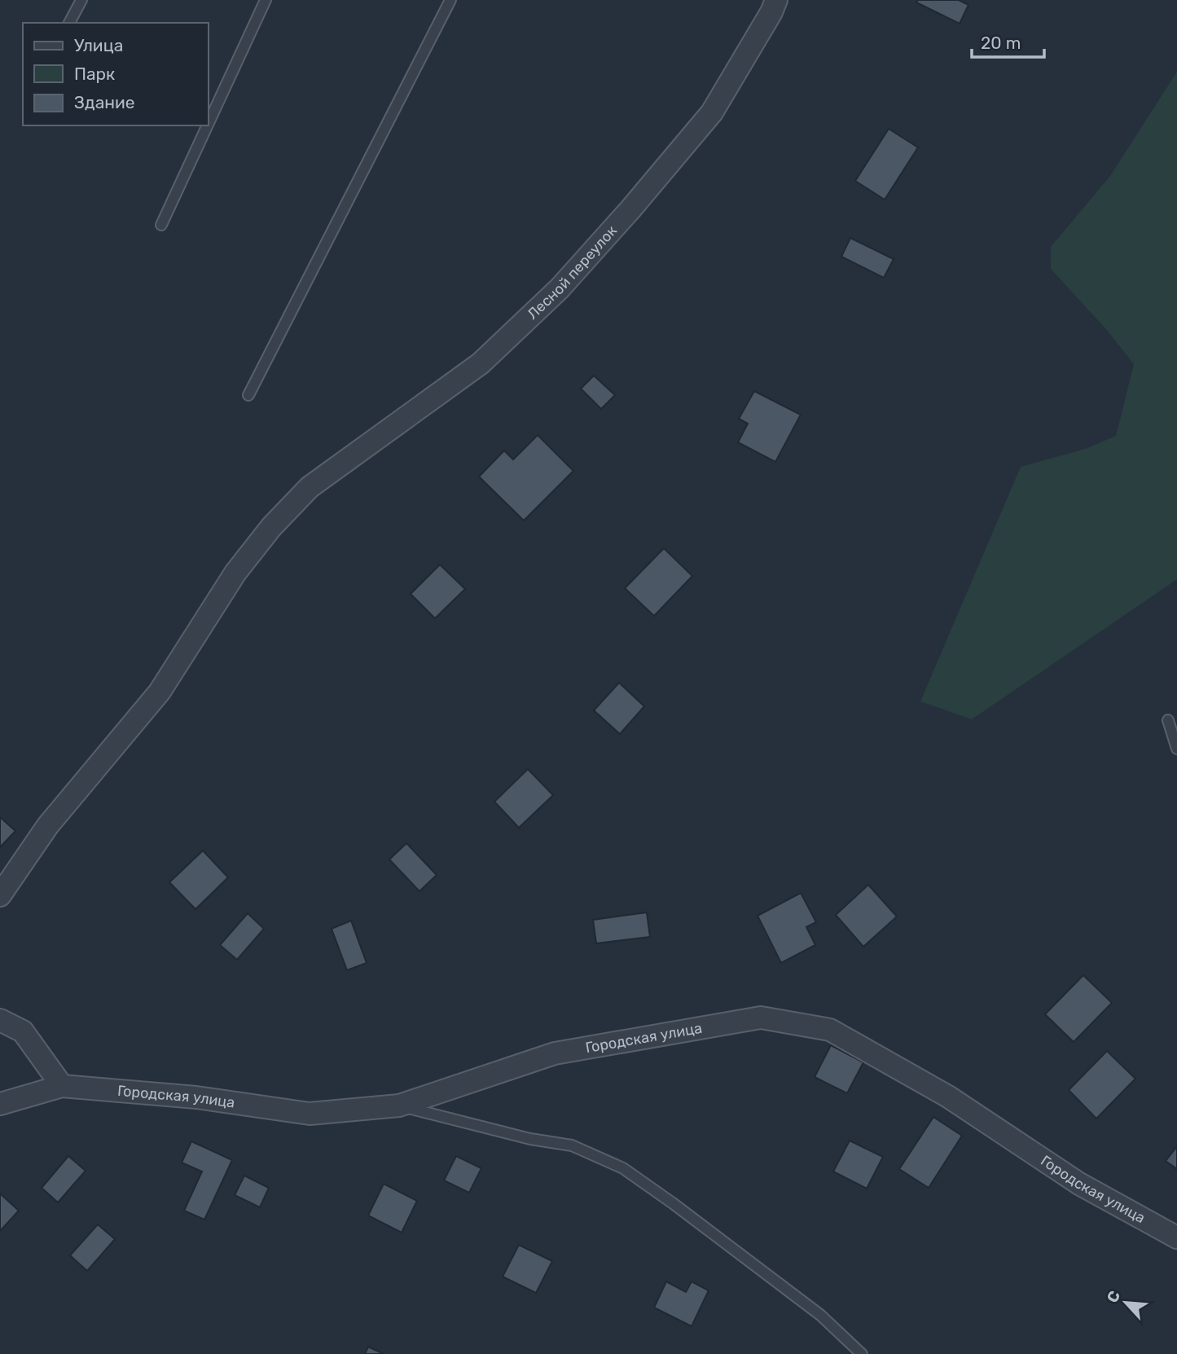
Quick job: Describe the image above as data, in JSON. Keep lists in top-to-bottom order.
{
  "streets": {
    "street": ["Лесной переулок", "Городская улица"]
  },
  "legend": ["Улица", "Парк", "Здание"],
  "scale_bar": "20 m",
  "north": "top left"
}
